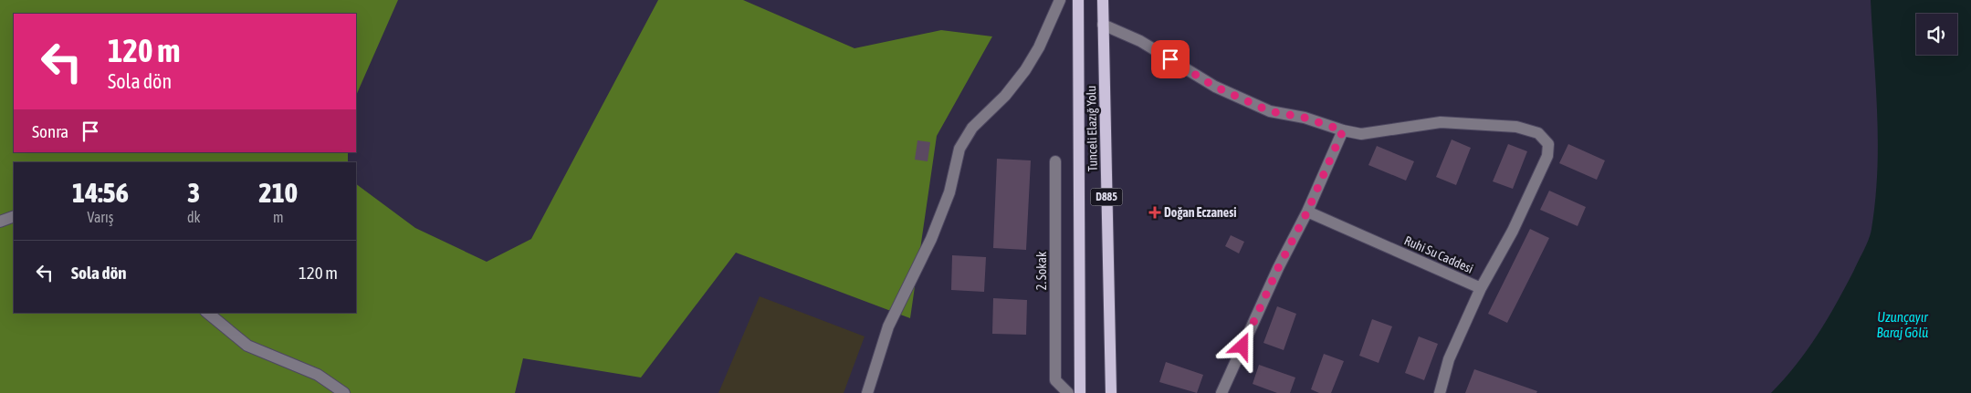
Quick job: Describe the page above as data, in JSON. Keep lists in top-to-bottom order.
{
  "streets": {
    "main road": ["Tunceli Elazığ Yolu", "D885"],
    "street": ["Ruhi Su Caddesi", "2. Sokak"]
  },
  "water": ["Uzunçayır Baraj Gölü"],
  "places": {
    "health": ["Doğan Eczanesi"]
  },
  "page": {
    "turn": ["120 m", "Sola dön"],
    "then": "Sonra",
    "eta": [
      "14:56",
      "Varış",
      "3",
      "dk",
      "210",
      "m"
    ],
    "list": [
      {
        "name": "Sola dön",
        "value": "120 m"
      }
    ]
  }
}
